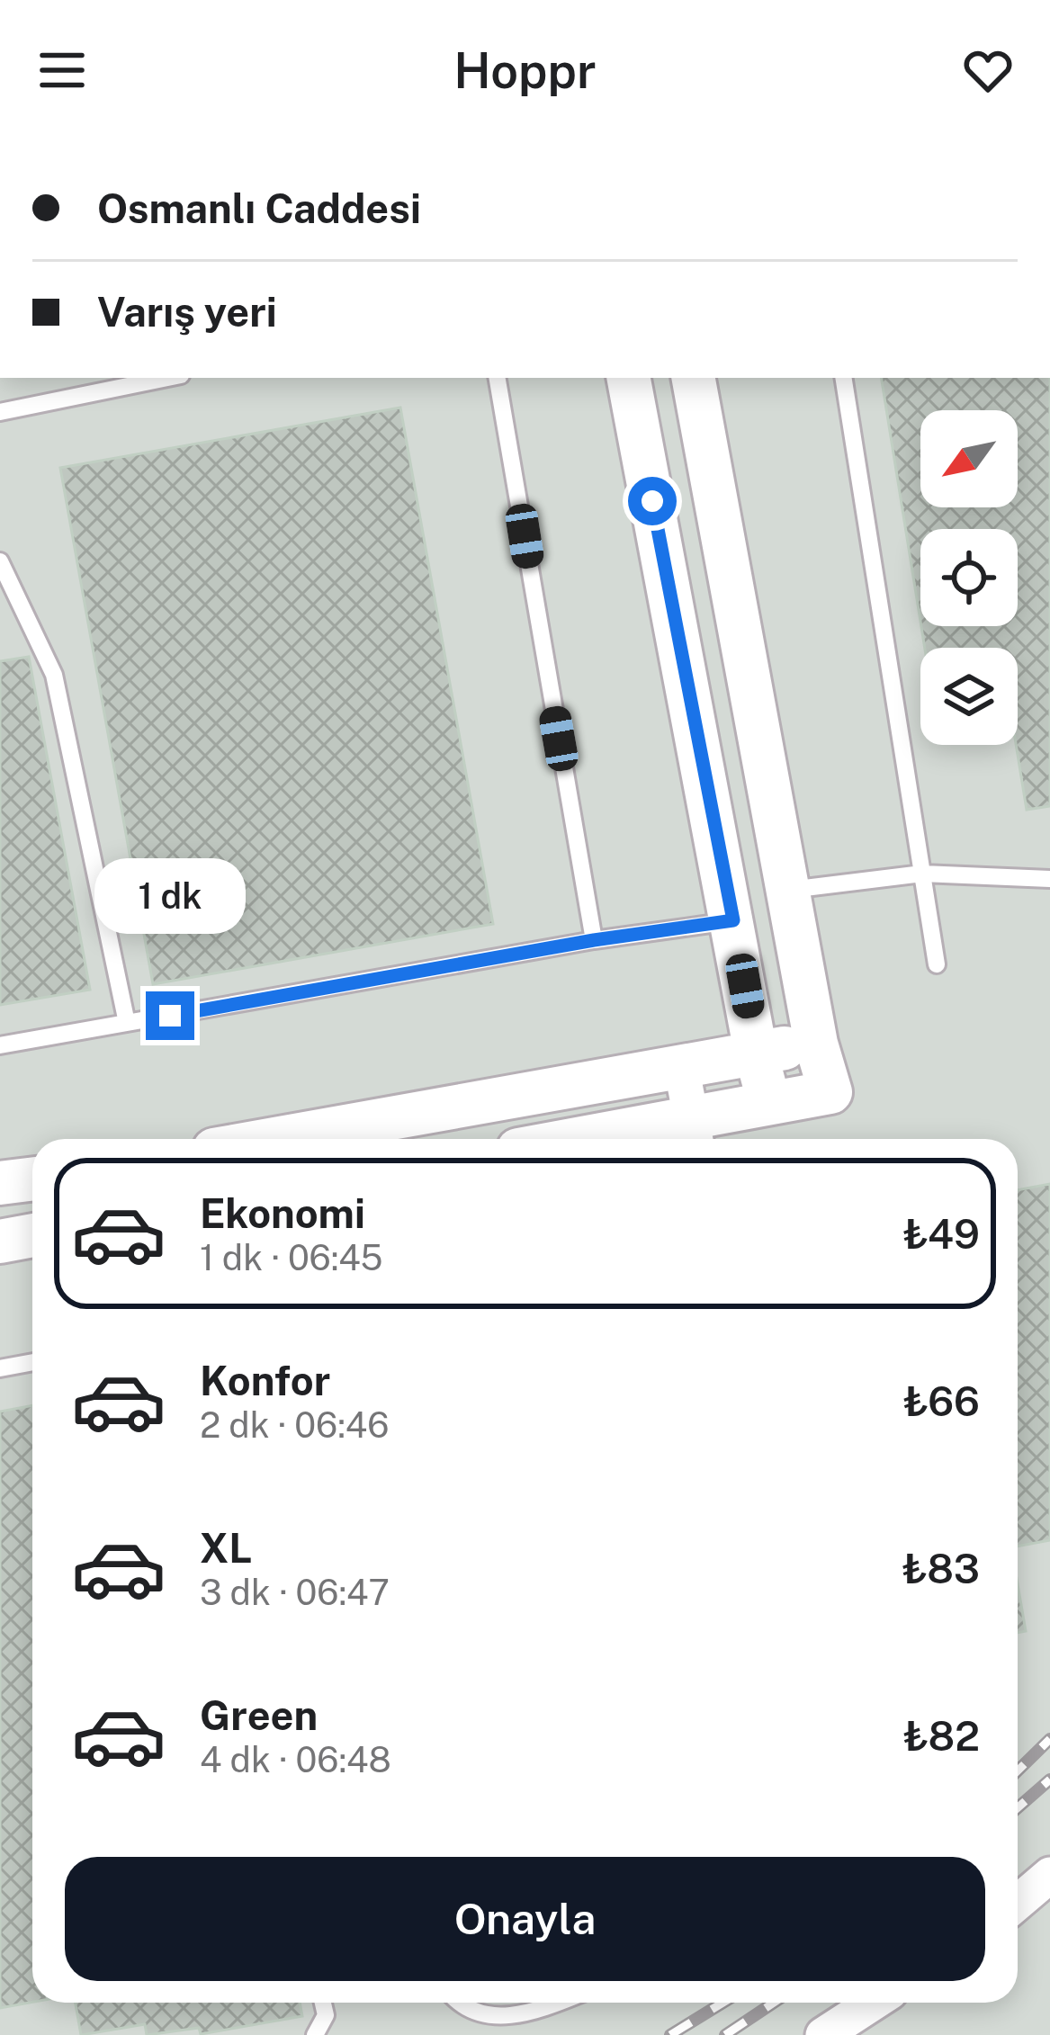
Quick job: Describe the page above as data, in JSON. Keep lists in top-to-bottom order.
{
  "north": "bottom left",
  "page": {
    "header": "Hoppr",
    "banner": ["Osmanlı Caddesi", "Varış yeri"],
    "bubble": "1 dk",
    "list": [
      {
        "name": "Ekonomi",
        "note": "1 dk · 06:45",
        "value": "₺49"
      },
      {
        "name": "Konfor",
        "note": "2 dk · 06:46",
        "value": "₺66"
      },
      {
        "name": "XL",
        "note": "3 dk · 06:47",
        "value": "₺83"
      },
      {
        "name": "Green",
        "note": "4 dk · 06:48",
        "value": "₺82"
      }
    ],
    "buttons": "Onayla"
  }
}
